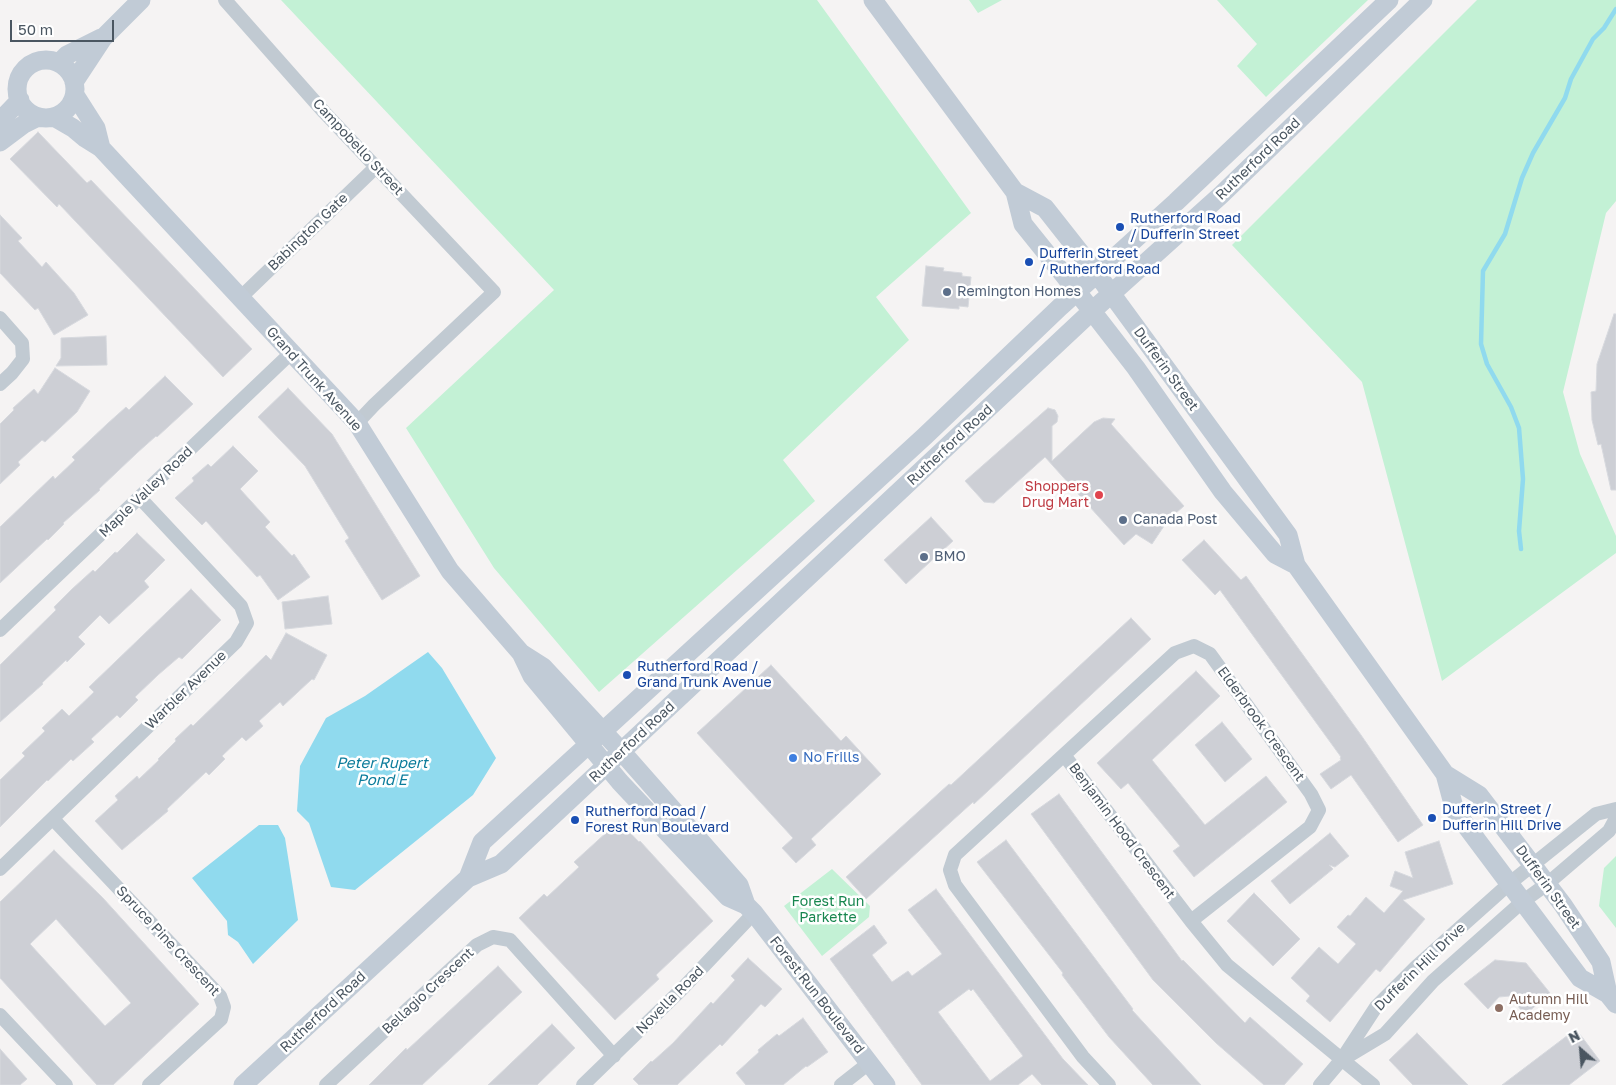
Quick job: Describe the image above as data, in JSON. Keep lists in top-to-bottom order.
{
  "streets": {
    "main road": [
      "Rutherford Road",
      "Dufferin Street",
      "Grand Trunk Avenue",
      "Forest Run Boulevard"
    ],
    "street": [
      "Campobello Street",
      "Babington Gate",
      "Maple Valley Road",
      "Warbler Avenue",
      "Elderbrook Crescent",
      "Benjamin Hood Crescent",
      "Spruce Pine Crescent",
      "Dufferin Hill Drive",
      "Bellagio Crescent",
      "Novella Road"
    ]
  },
  "crossings": [
    ["Campobello Street", "Babington Gate"],
    ["Campobello Street", "Grand Trunk Avenue"],
    ["Rutherford Road", "Dufferin Street"],
    ["Rutherford Road", "Grand Trunk Avenue"],
    ["Rutherford Road", "Forest Run Boulevard"],
    ["Babington Gate", "Grand Trunk Avenue"],
    ["Dufferin Street", "Dufferin Hill Drive"],
    ["Grand Trunk Avenue", "Maple Valley Road"],
    ["Grand Trunk Avenue", "Forest Run Boulevard"],
    ["Maple Valley Road", "Warbler Avenue"],
    ["Warbler Avenue", "Spruce Pine Crescent"],
    ["Elderbrook Crescent", "Benjamin Hood Crescent"],
    ["Benjamin Hood Crescent", "Dufferin Hill Drive"],
    ["Bellagio Crescent", "Novella Road"],
    ["Forest Run Boulevard", "Novella Road"]
  ],
  "water": ["Peter Rupert Pond E"],
  "parks": ["Forest Run Parkette"],
  "places": [
    "Rutherford Road / Dufferin Street",
    "Dufferin Street / Rutherford Road",
    "Remington Homes",
    "Shoppers Drug Mart",
    "Canada Post",
    "BMO",
    "Rutherford Road / Grand Trunk Avenue",
    "No Frills",
    "Dufferin Street / Dufferin Hill Drive",
    "Rutherford Road / Forest Run Boulevard",
    "Autumn Hill Academy"
  ],
  "scale_bar": "50 m",
  "north": "top left"
}
